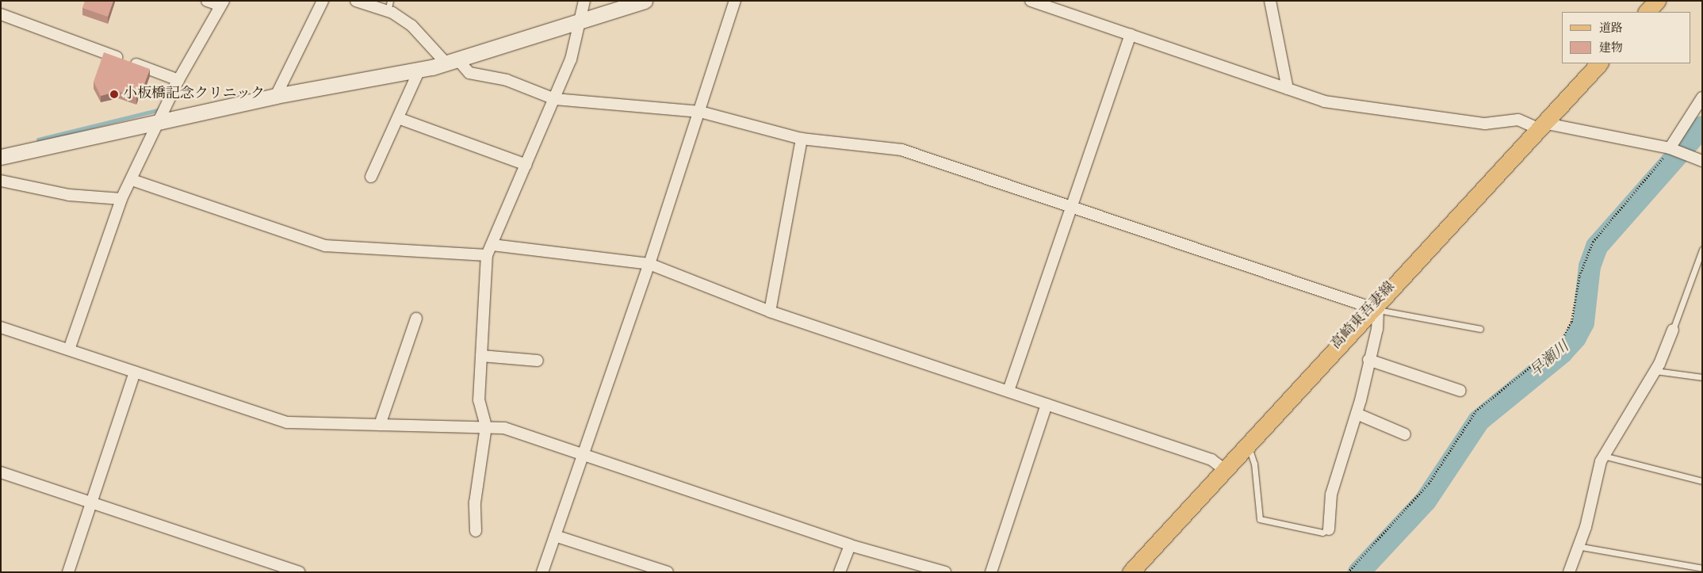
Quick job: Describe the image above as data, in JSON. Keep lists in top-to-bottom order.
{
  "streets": {
    "main road": ["高崎東吾妻線"]
  },
  "water": ["早瀬川"],
  "places": ["小板橋記念クリニック"],
  "legend": ["道路", "建物"]
}
